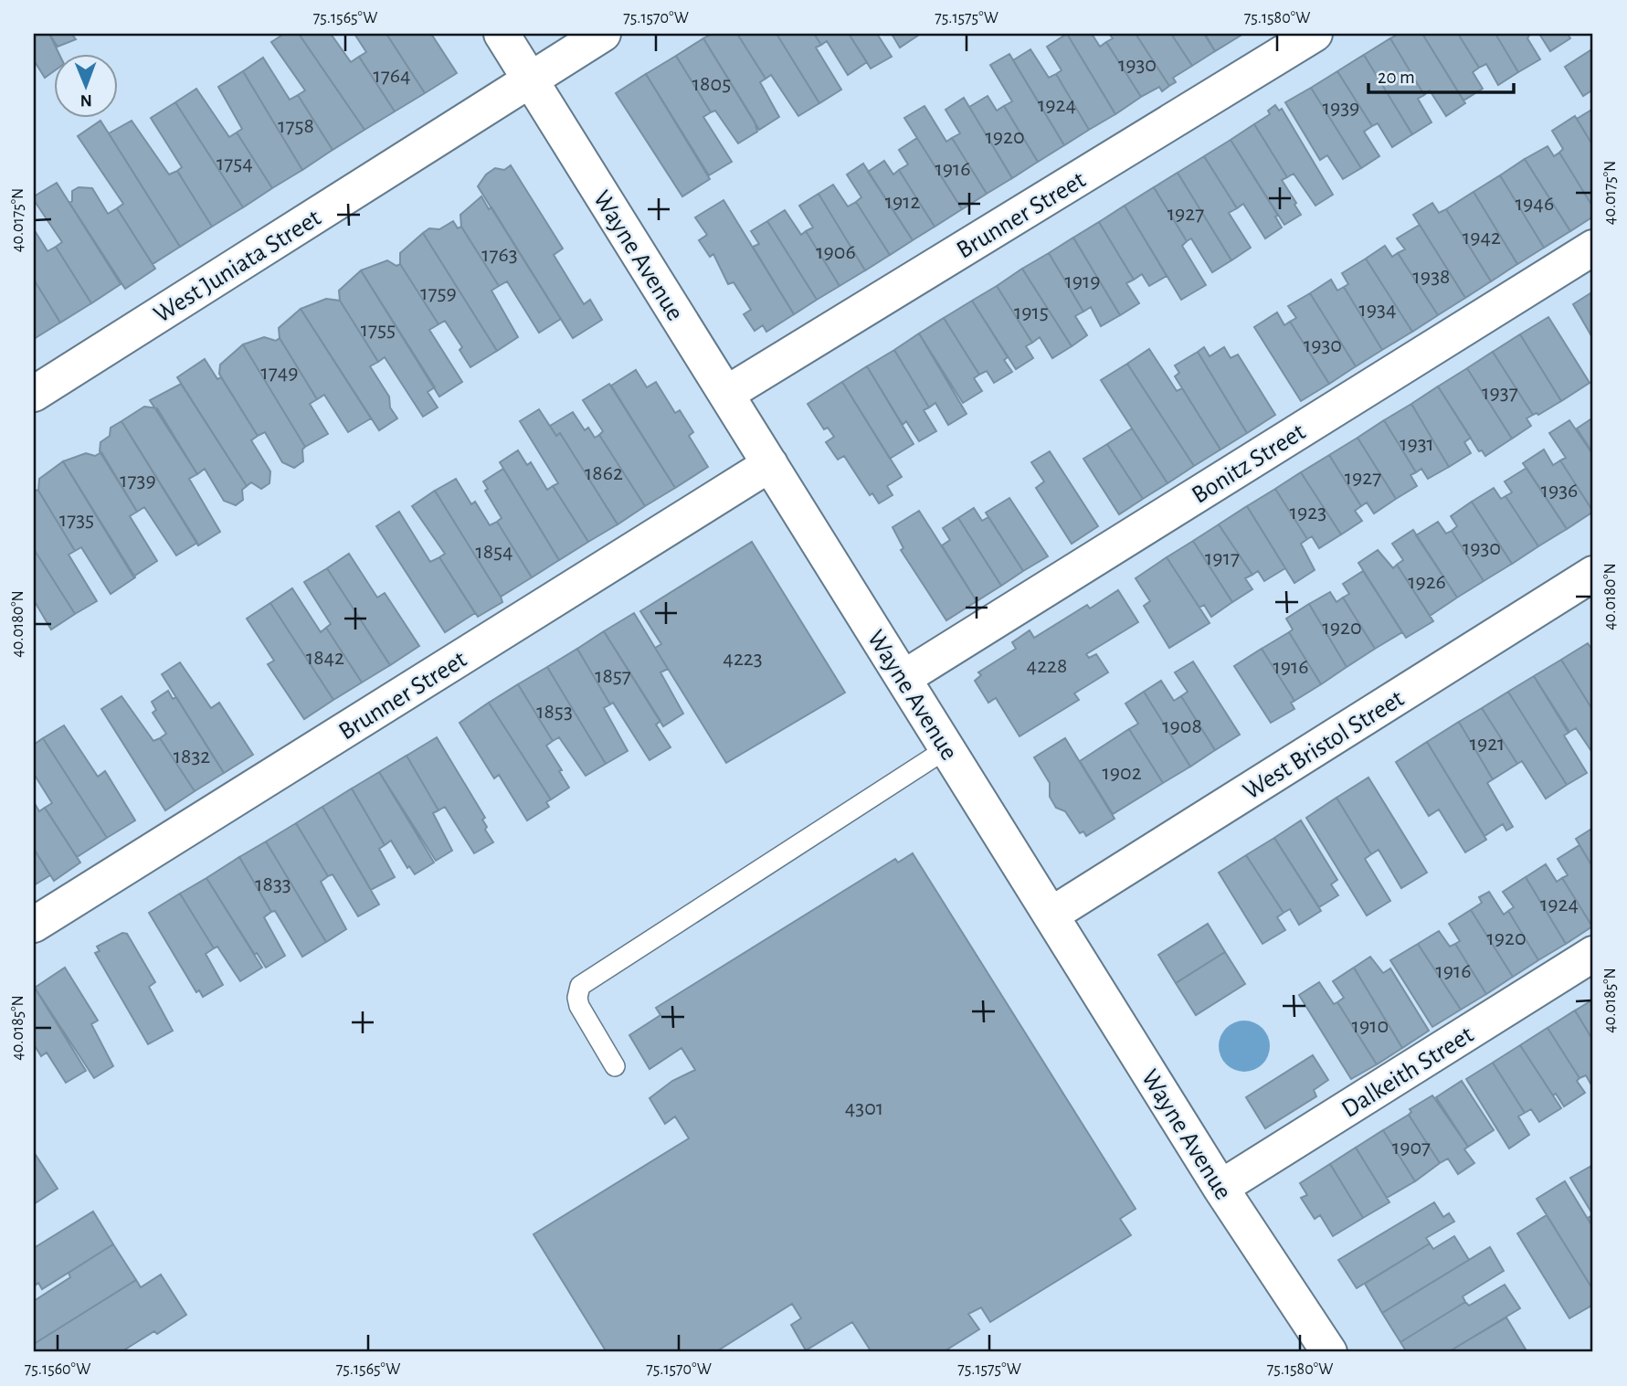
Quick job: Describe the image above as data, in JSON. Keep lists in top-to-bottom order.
{
  "streets": {
    "street": [
      "Brunner Street",
      "Wayne Avenue",
      "West Juniata Street",
      "Bonitz Street",
      "West Bristol Street",
      "Dalkeith Street"
    ]
  },
  "crossings": [
    ["Brunner Street", "Wayne Avenue"],
    ["Wayne Avenue", "West Juniata Street"],
    ["Wayne Avenue", "Bonitz Street"],
    ["Wayne Avenue", "West Bristol Street"],
    ["Wayne Avenue", "Dalkeith Street"]
  ],
  "house_numbers": [
    "1930",
    "1764",
    "1805",
    "1924",
    "1939",
    "1758",
    "1920",
    "1754",
    "1916",
    "1912",
    "1946",
    "1927",
    "1942",
    "1906",
    "1763",
    "1938",
    "1919",
    "1759",
    "1934",
    "1915",
    "1755",
    "1930",
    "1749",
    "1937",
    "1931",
    "1862",
    "1927",
    "1739",
    "1936",
    "1923",
    "1735",
    "1930",
    "1854",
    "1917",
    "1926",
    "1920",
    "1842",
    "4223",
    "4228",
    "1916",
    "1857",
    "1853",
    "1908",
    "1921",
    "1832",
    "1902",
    "1833",
    "1924",
    "1920",
    "1916",
    "1910",
    "4301",
    "1907"
  ],
  "scale_bar": "20 m",
  "north": "bottom",
  "coordinates": [
    "75.1565°W",
    "75.1570°W",
    "75.1575°W",
    "75.1580°W",
    "40.0175°N",
    "40.0180°N",
    "40.0185°N",
    "75.1560°W"
  ]
}
